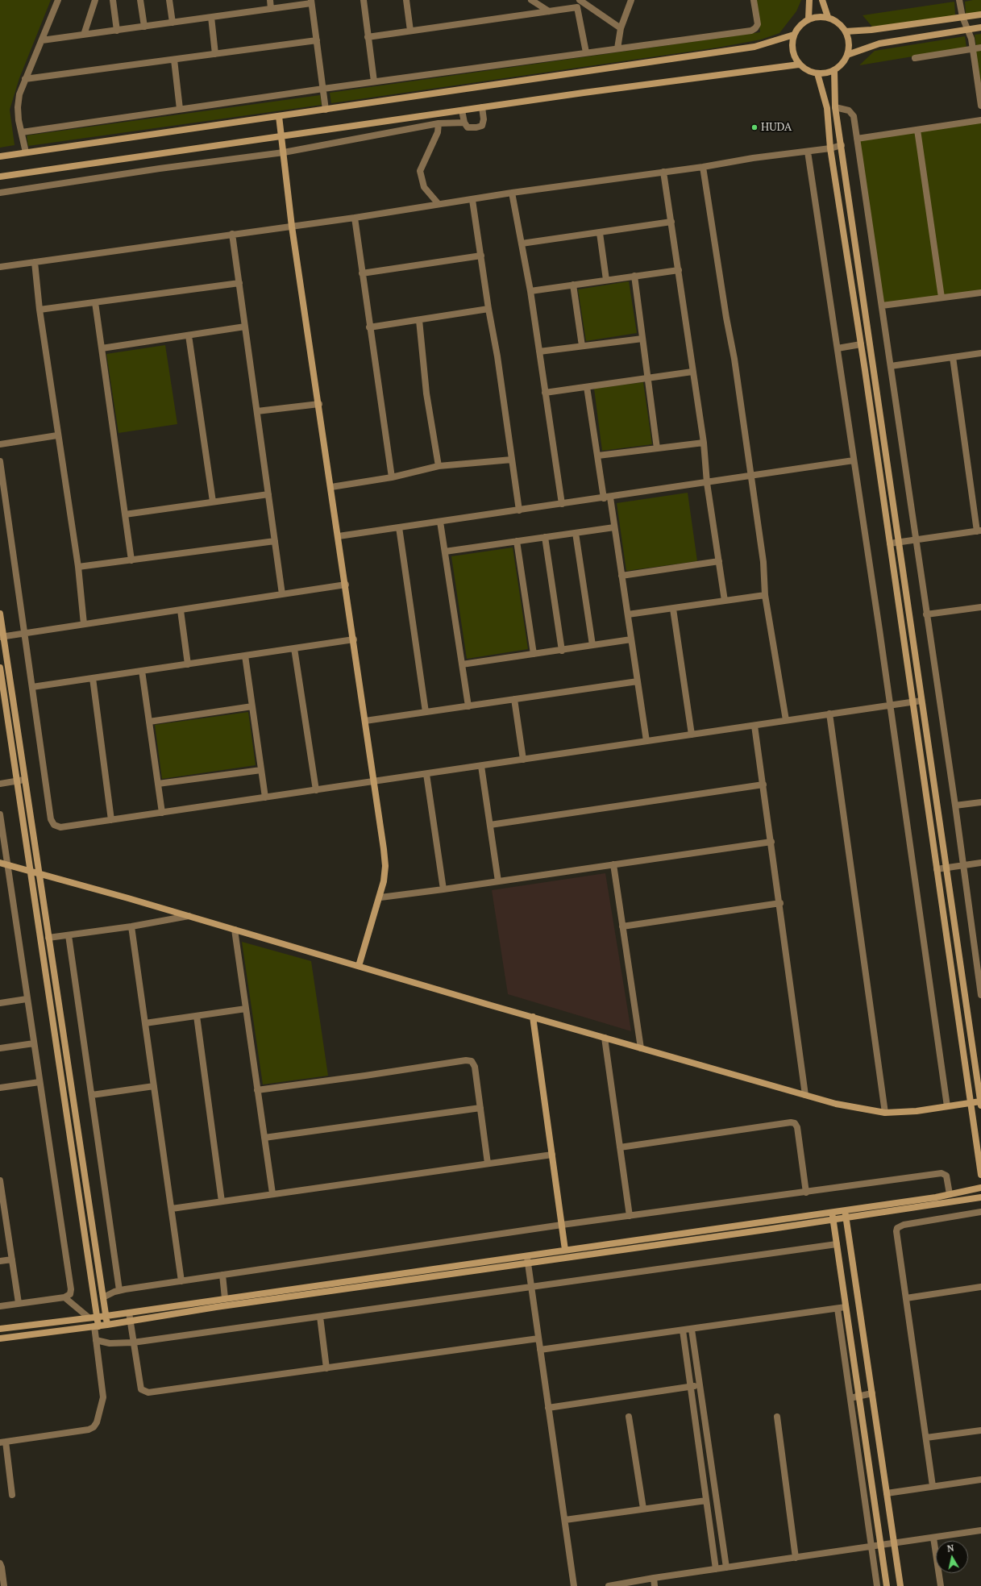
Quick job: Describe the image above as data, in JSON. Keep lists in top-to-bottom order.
{
  "places": ["HUDA"],
  "north": "top"
}
